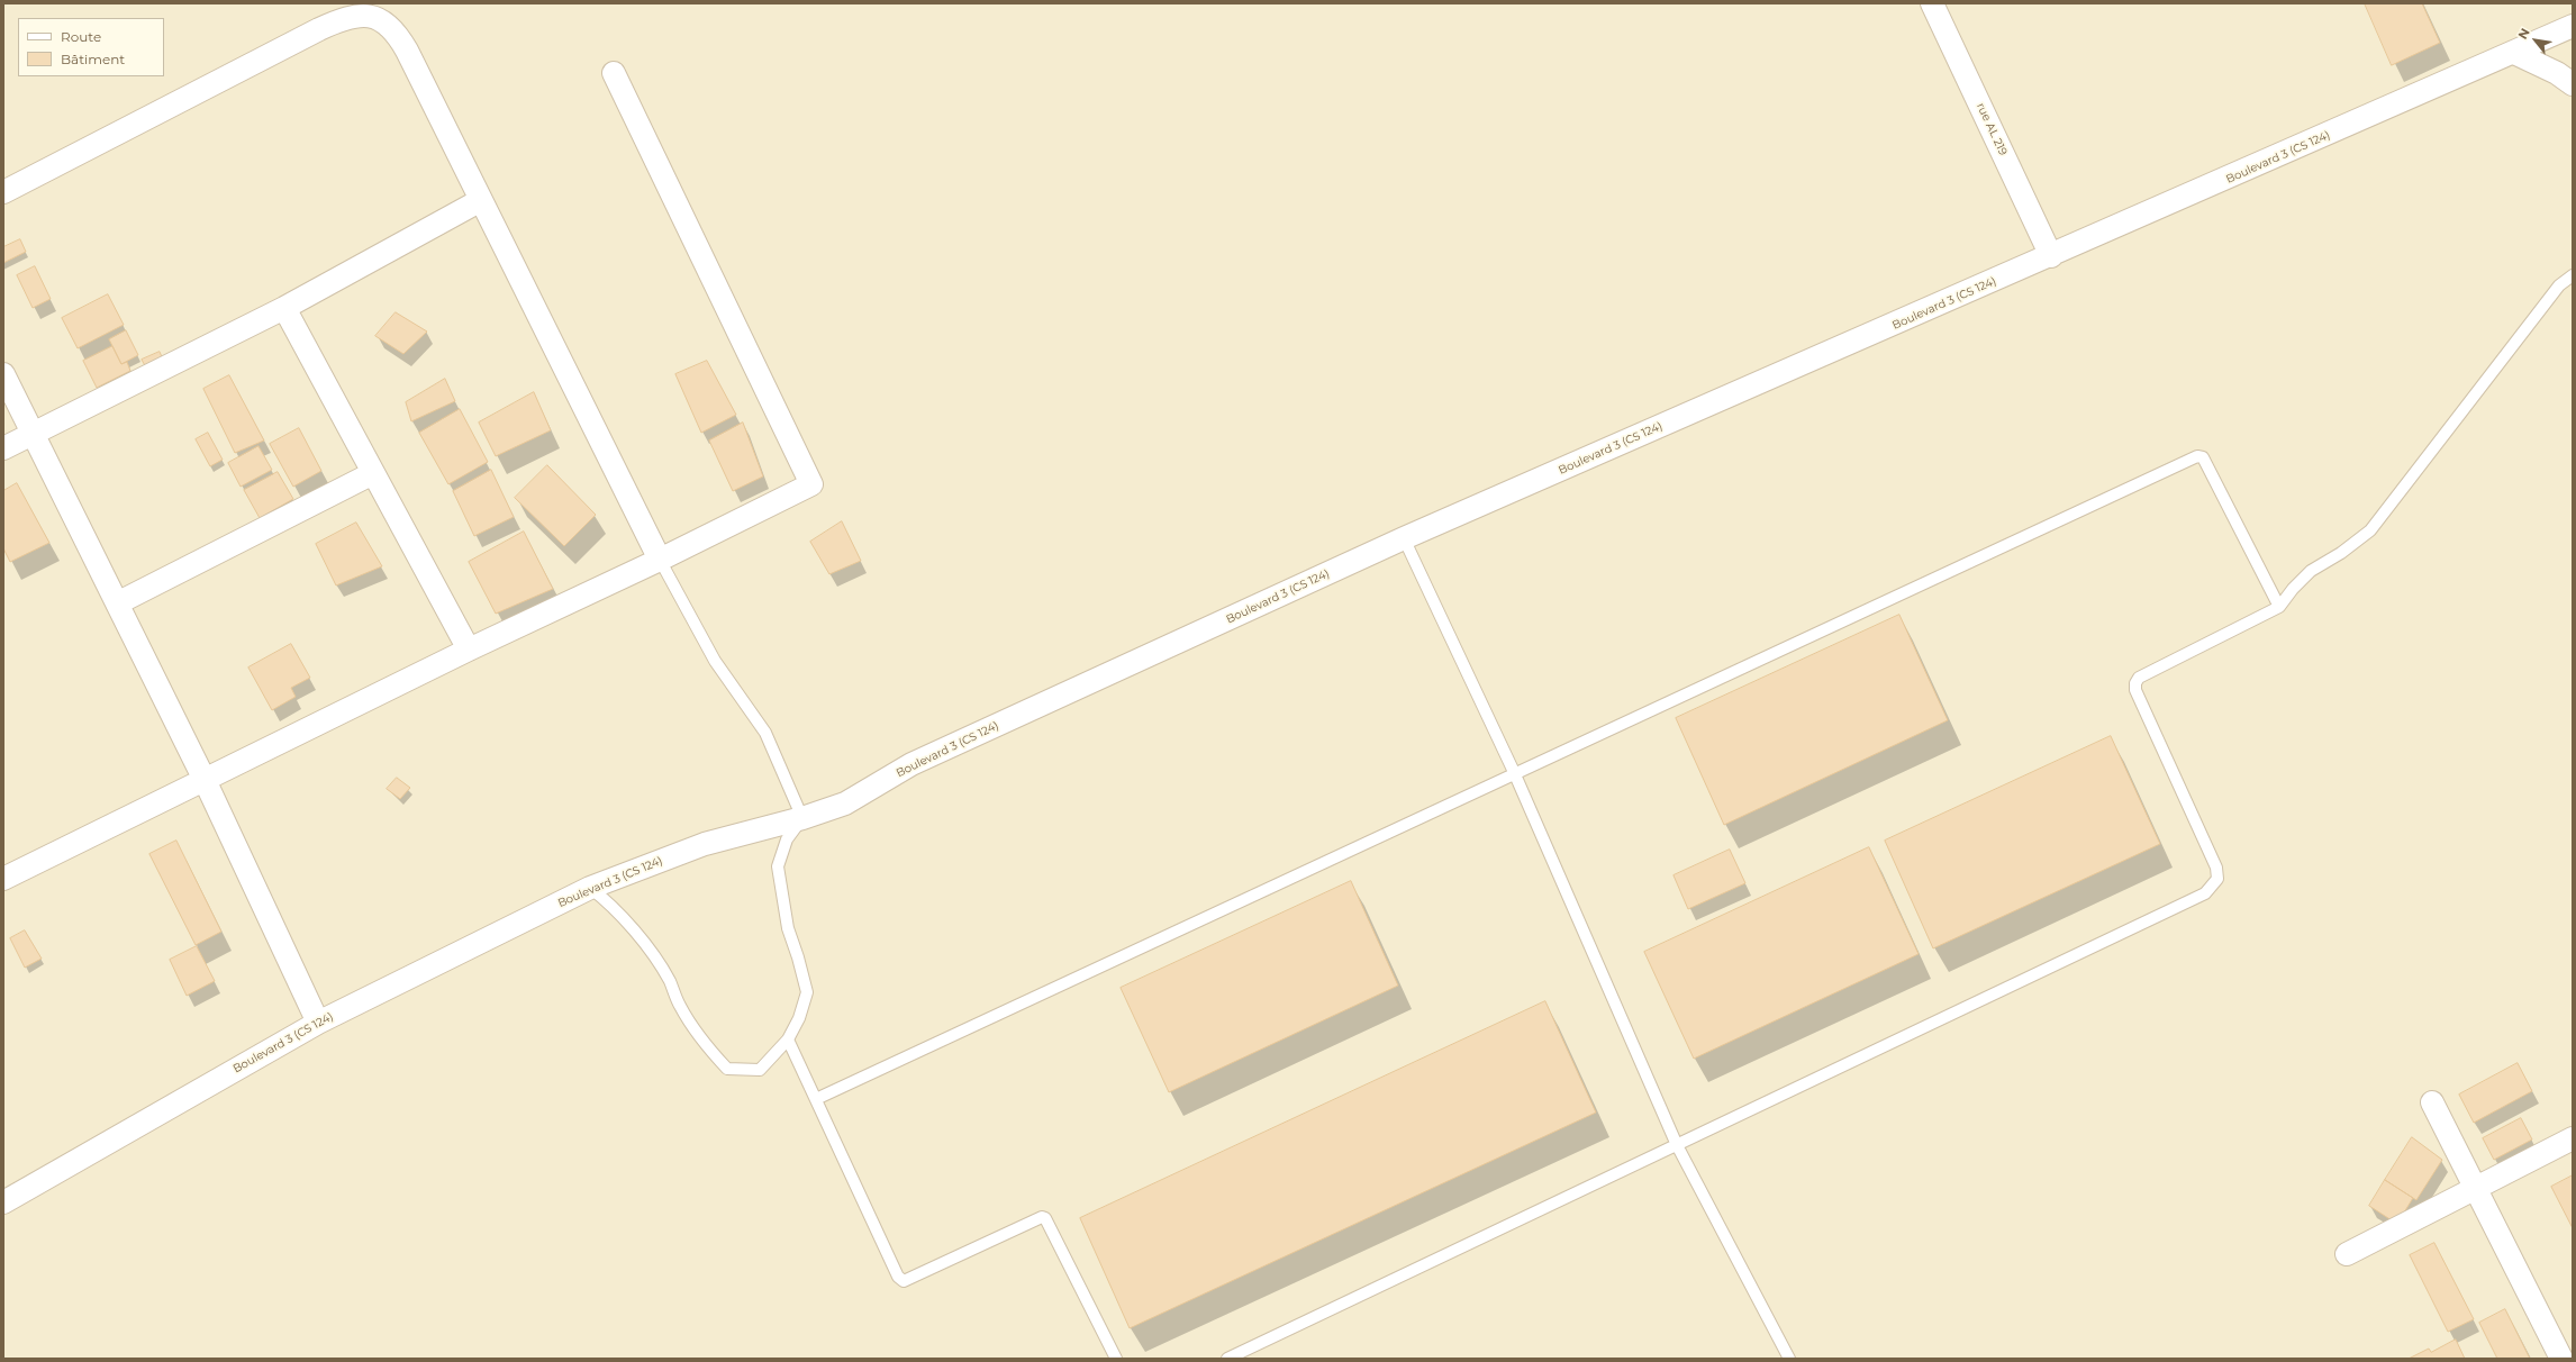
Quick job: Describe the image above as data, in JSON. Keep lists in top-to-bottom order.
{
  "streets": {
    "street": ["rue AL 219", "Boulevard 3 (CS 124)"]
  },
  "crossings": [
    ["rue AL 219", "Boulevard 3 (CS 124)"]
  ],
  "legend": ["Route", "Bâtiment"],
  "north": "top left"
}
